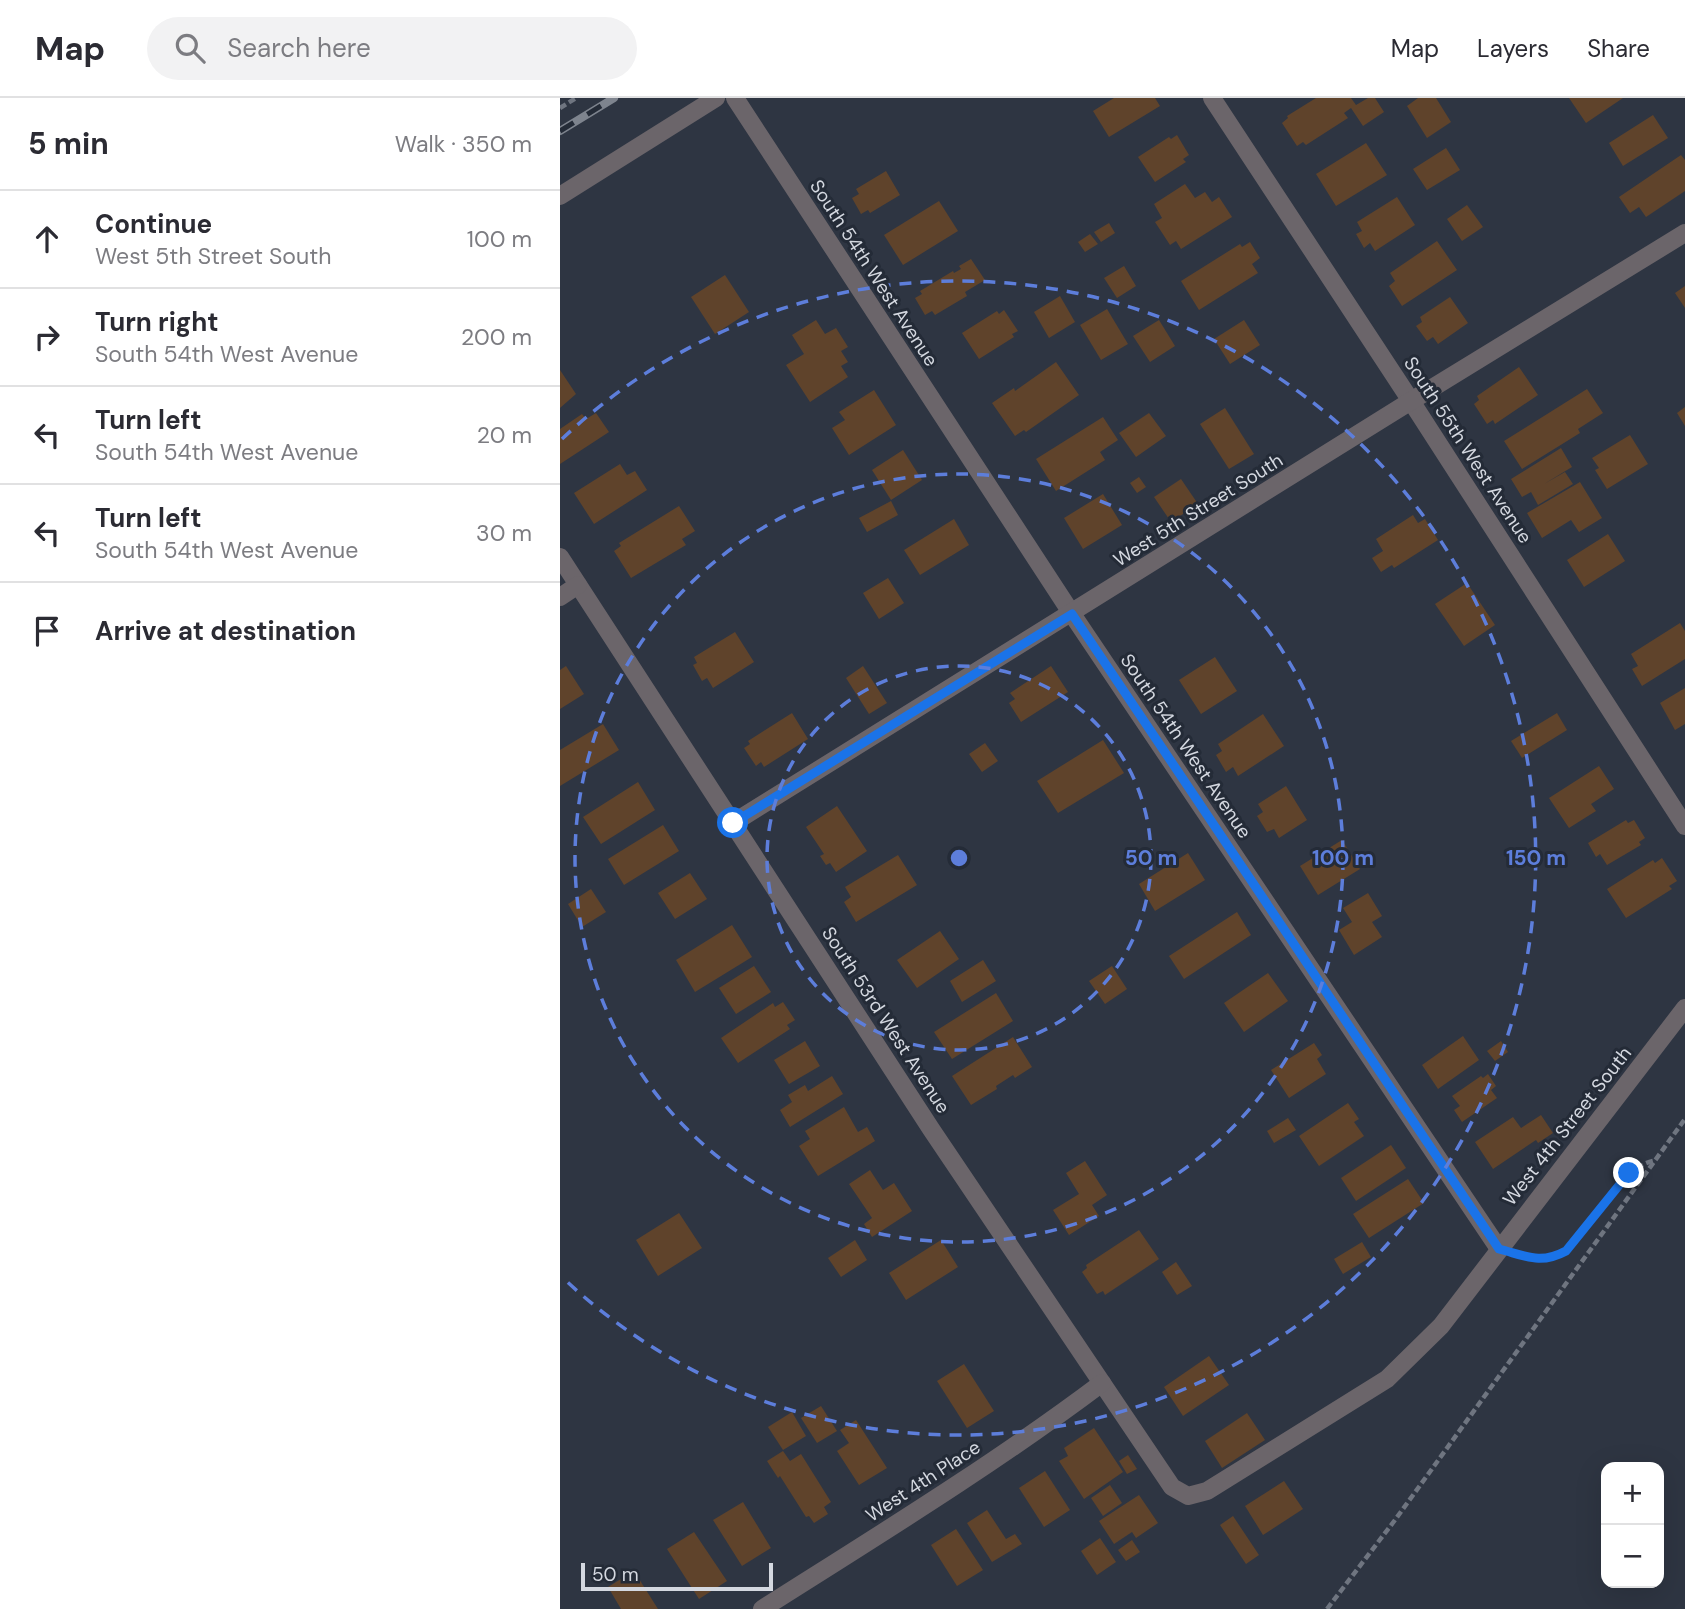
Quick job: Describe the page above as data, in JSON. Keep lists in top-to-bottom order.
{
  "streets": {
    "street": [
      "South 54th West Avenue",
      "South 55th West Avenue",
      "West 5th Street South",
      "South 53rd West Avenue",
      "West 4th Street South",
      "West 4th Place"
    ]
  },
  "crossings": [
    ["South 54th West Avenue", "West 5th Street South"],
    ["South 54th West Avenue", "West 4th Street South"],
    ["South 55th West Avenue", "West 5th Street South"],
    ["West 5th Street South", "South 53rd West Avenue"],
    ["South 53rd West Avenue", "West 4th Street South"],
    ["South 53rd West Avenue", "West 4th Place"]
  ],
  "scale_bar": "50 m",
  "page": {
    "header": "Map",
    "search": "Search here",
    "nav": ["Map", "Layers", "Share"],
    "heading": ["5 min", "Walk · 350 m"],
    "list": [
      ["Continue", "West 5th Street South", "100 m"],
      ["Turn right", "South 54th West Avenue", "200 m"],
      ["Turn left", "South 54th West Avenue", "20 m"],
      ["Turn left", "South 54th West Avenue", "30 m"],
      "Arrive at destination"
    ],
    "map_buttons": ["+", "−"],
    "scale": "50 m"
  },
  "rings": ["50 m", "100 m", "150 m"]
}
